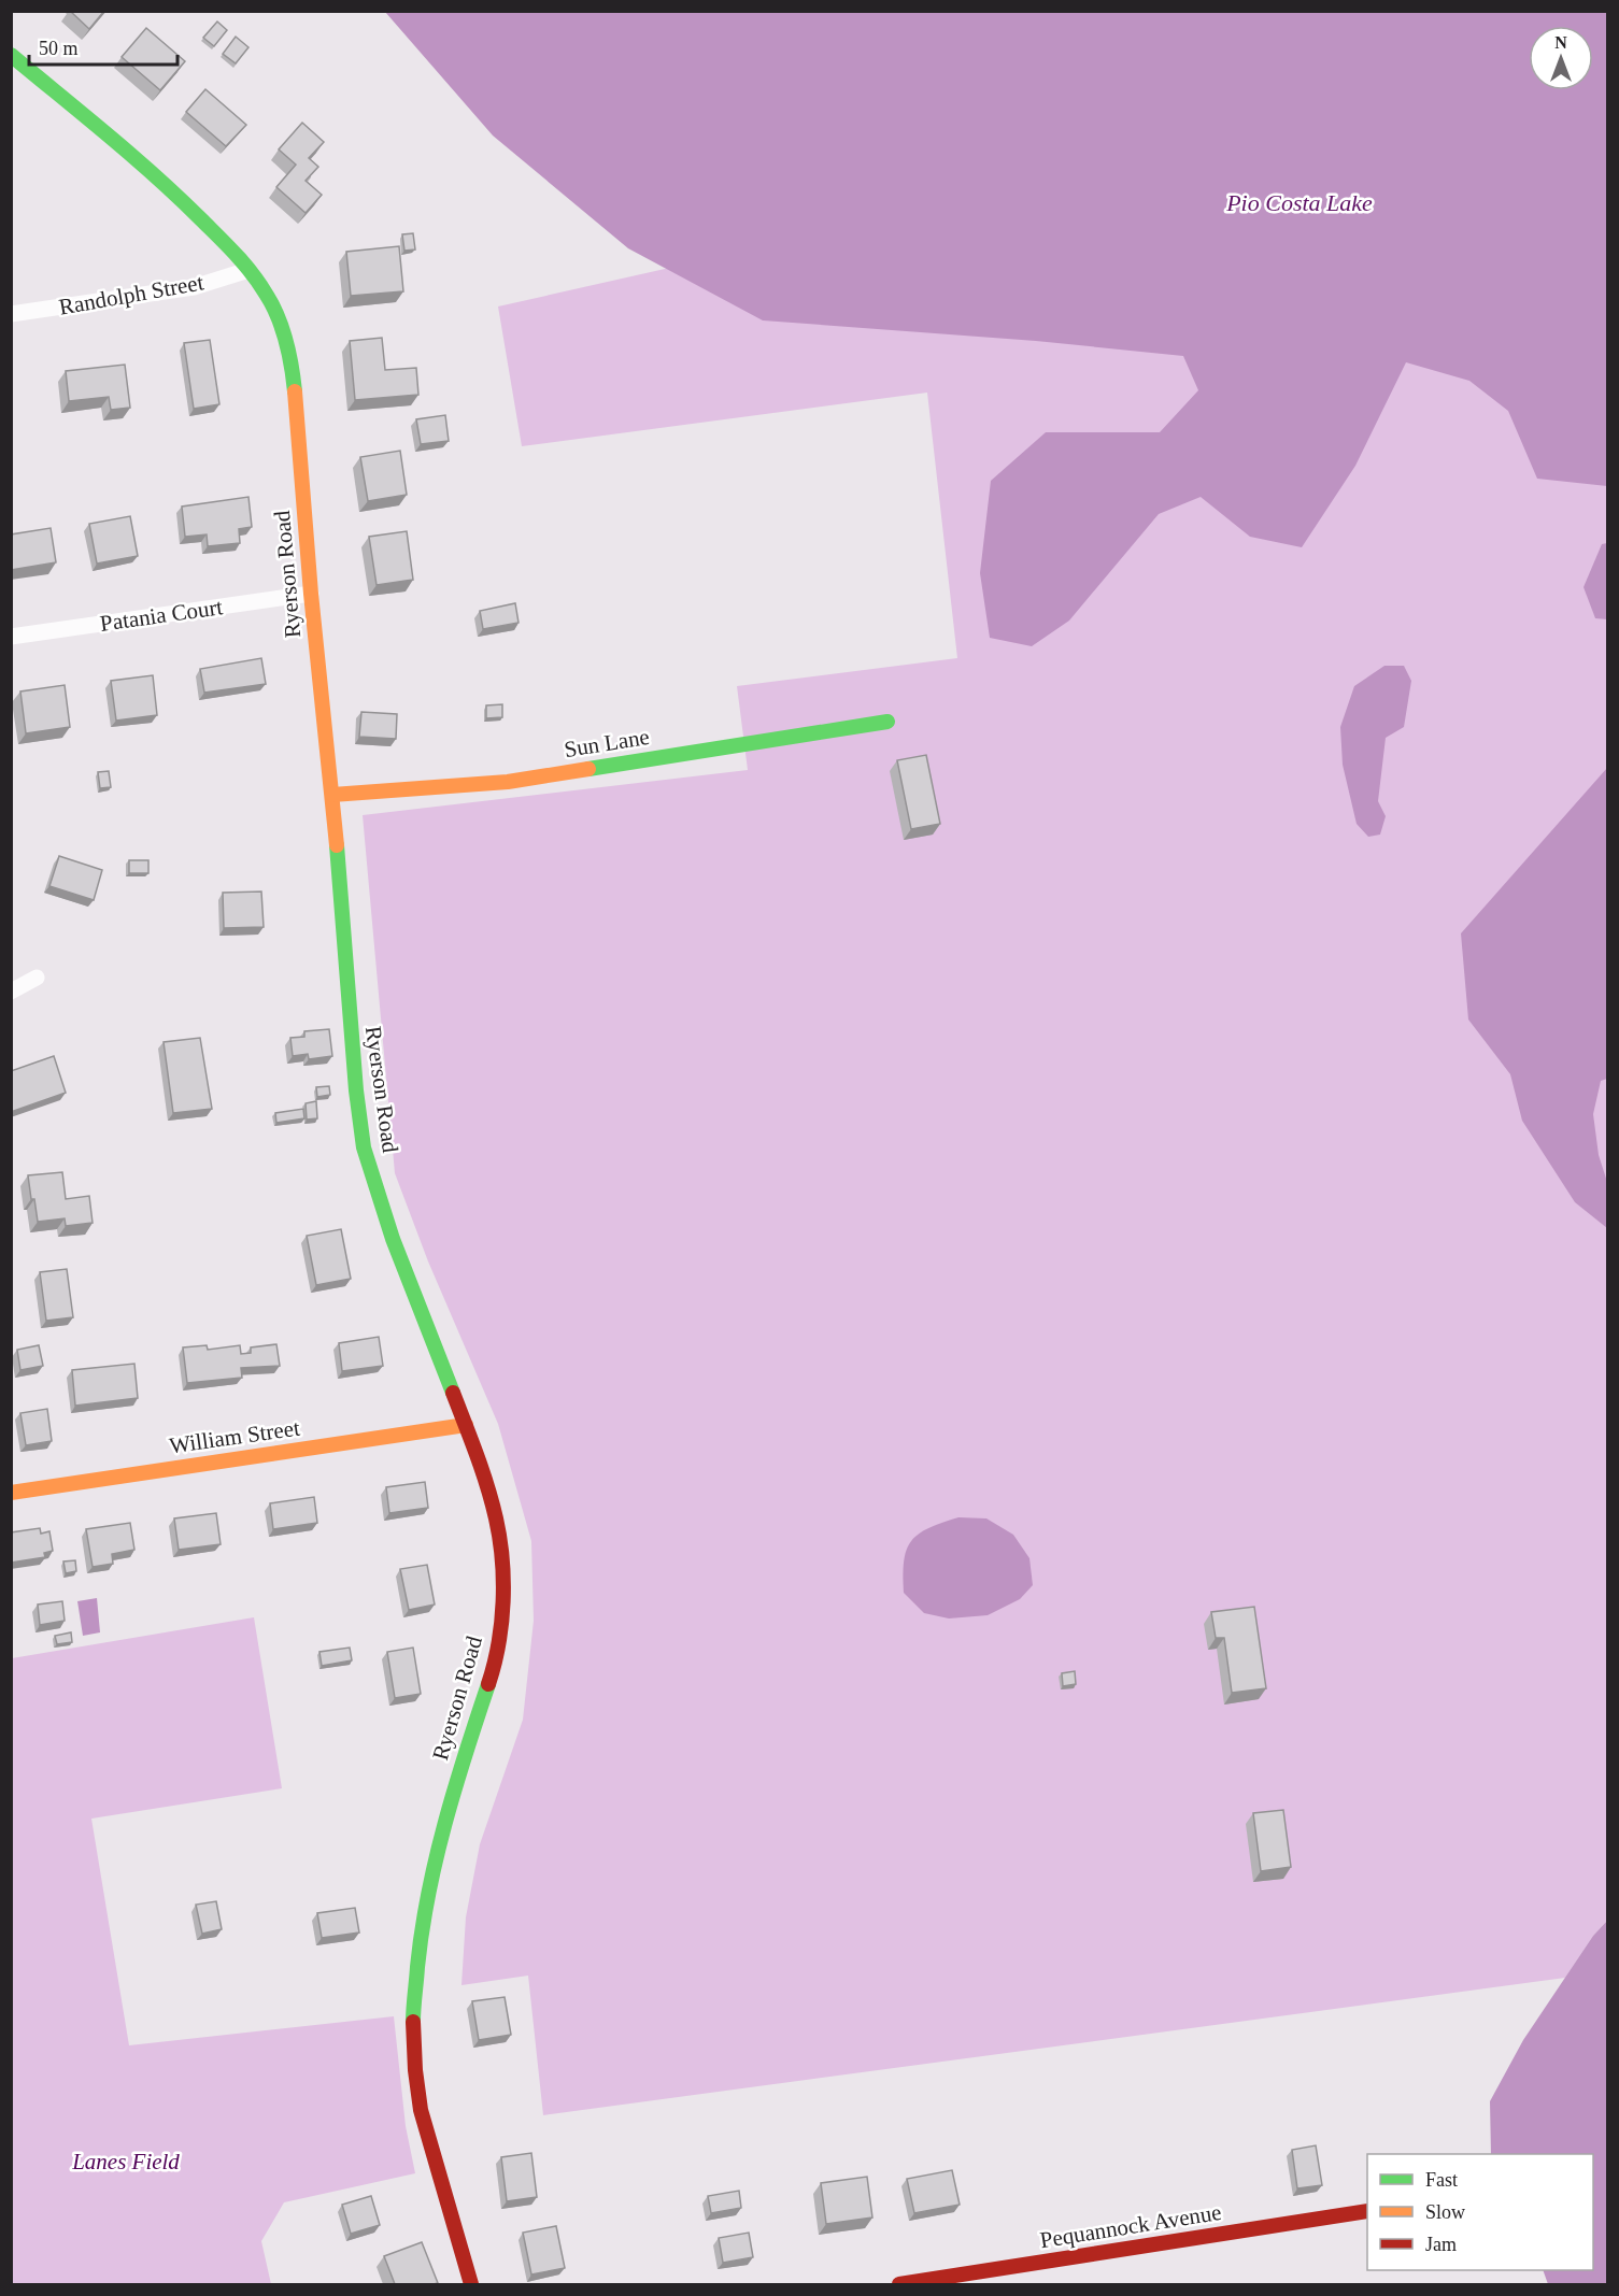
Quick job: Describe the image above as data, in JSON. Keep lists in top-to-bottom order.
{
  "streets": {
    "street": [
      "Randolph Street",
      "Ryerson Road",
      "Patania Court",
      "Sun Lane",
      "William Street",
      "Pequannock Avenue"
    ]
  },
  "crossings": [
    ["Randolph Street", "Ryerson Road"],
    ["Ryerson Road", "Patania Court"],
    ["Ryerson Road", "Sun Lane"],
    ["Ryerson Road", "William Street"]
  ],
  "water": ["Pio Costa Lake"],
  "parks": ["Lanes Field"],
  "legend": ["Fast", "Slow", "Jam"],
  "scale_bar": "50 m",
  "north": "top"
}
